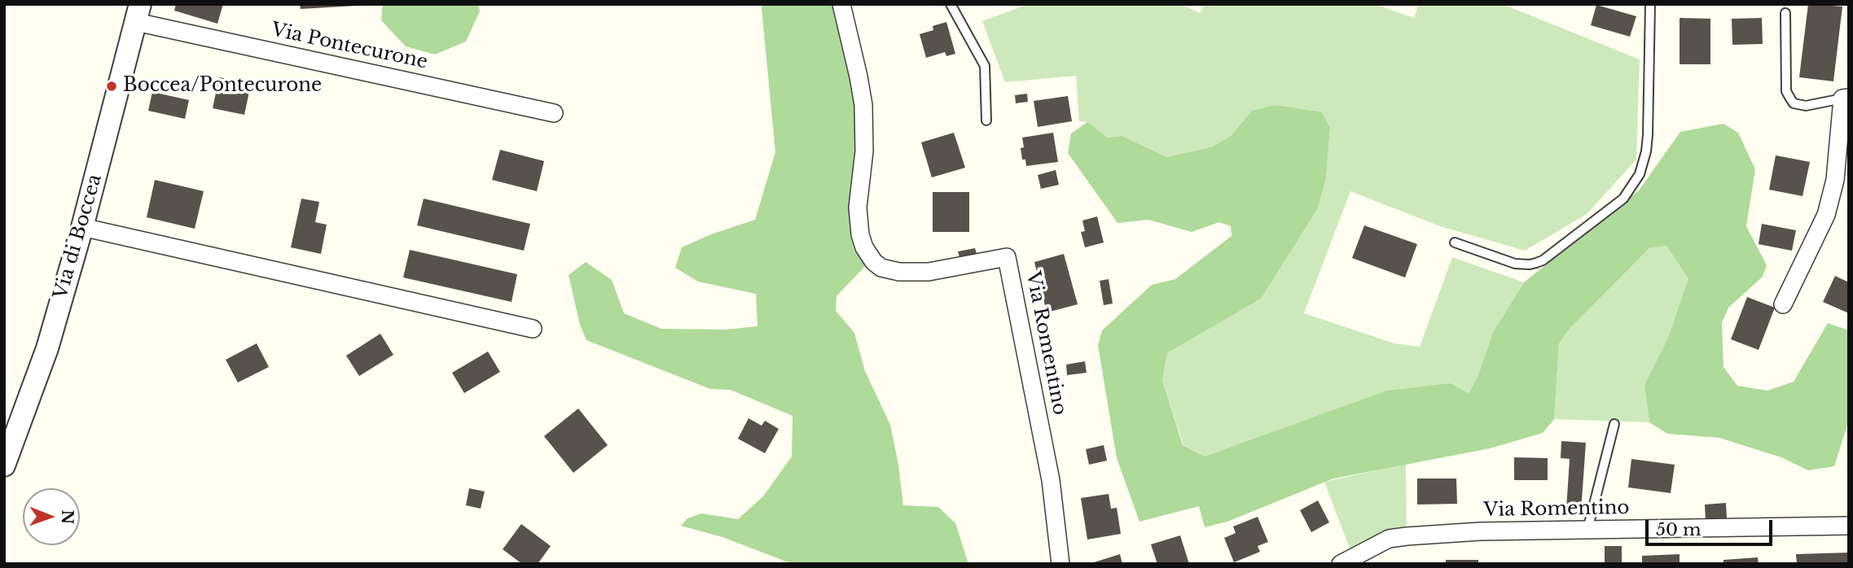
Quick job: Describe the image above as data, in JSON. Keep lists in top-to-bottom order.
{
  "streets": {
    "street": ["Via Pontecurone", "Via di Boccea", "Via Romentino"]
  },
  "crossings": [
    ["Via Pontecurone", "Via di Boccea"]
  ],
  "places": ["Boccea/Pontecurone"],
  "scale_bar": "50 m",
  "north": "right"
}
